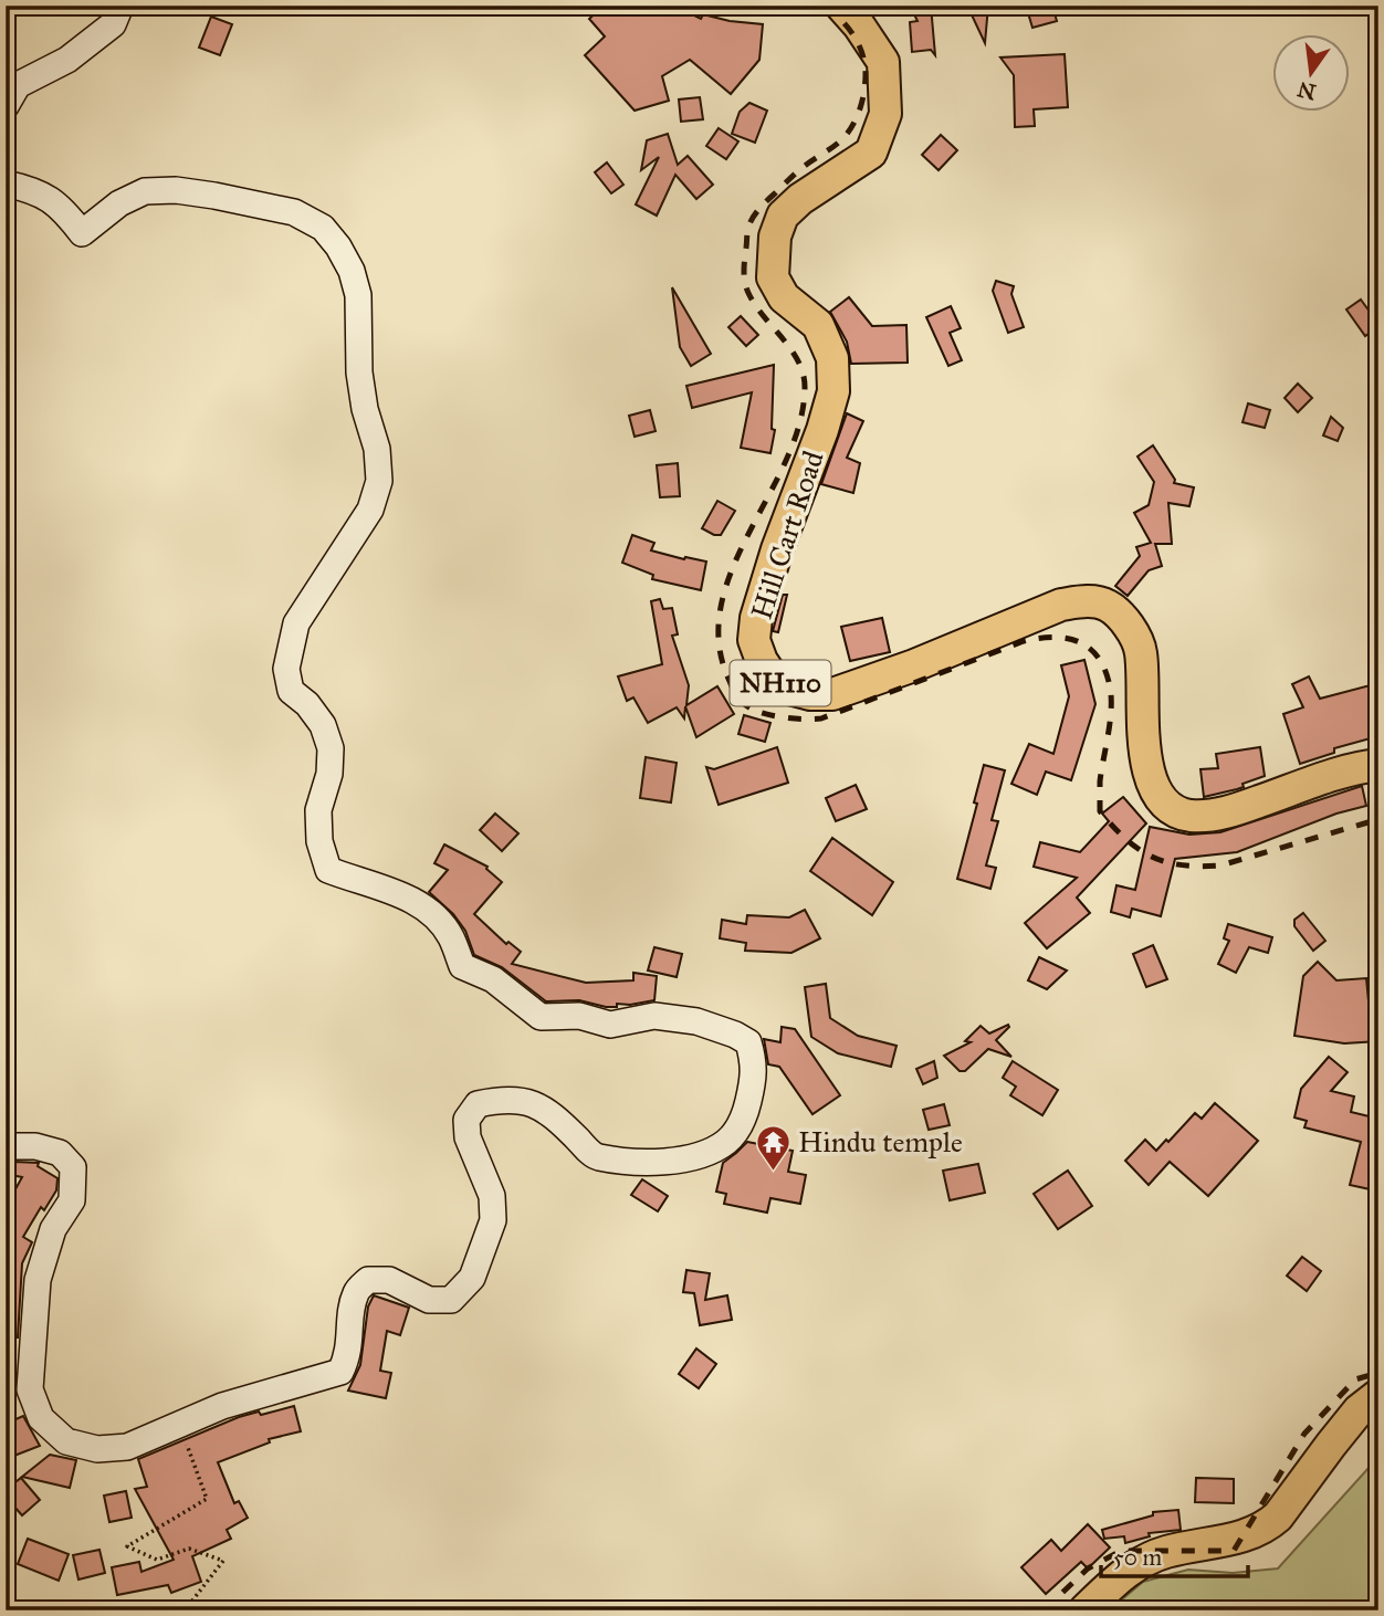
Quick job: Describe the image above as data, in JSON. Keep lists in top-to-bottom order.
{
  "streets": {
    "highway": ["Hill Cart Road", "NH110"]
  },
  "places": {
    "temple": ["Hindu temple"]
  },
  "scale_bar": "50 m",
  "north": "bottom"
}
